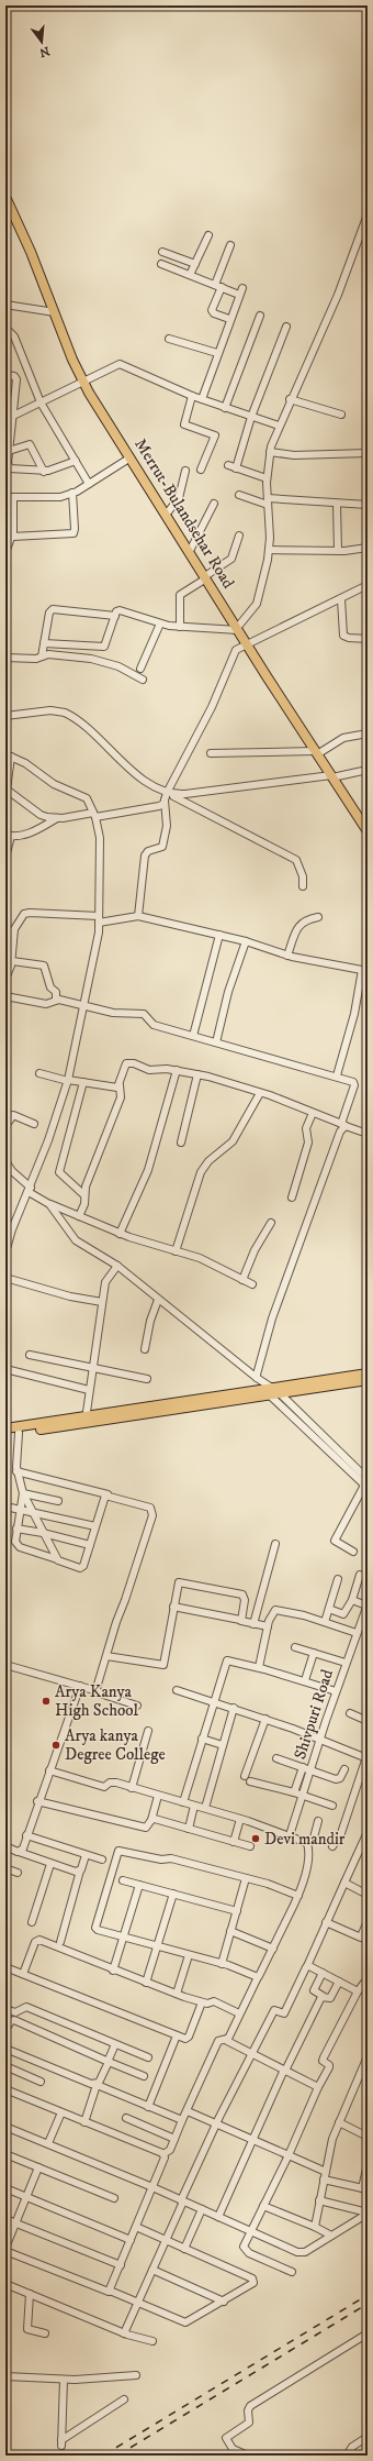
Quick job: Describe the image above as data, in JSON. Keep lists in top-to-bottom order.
{
  "streets": {
    "main road": ["Merrut-Bulandsehar Road"],
    "street": ["Shivpuri Road"]
  },
  "places": ["Arya Kanya High School", "Arya kanya Degree College", "Devi mandir"],
  "north": "bottom"
}
